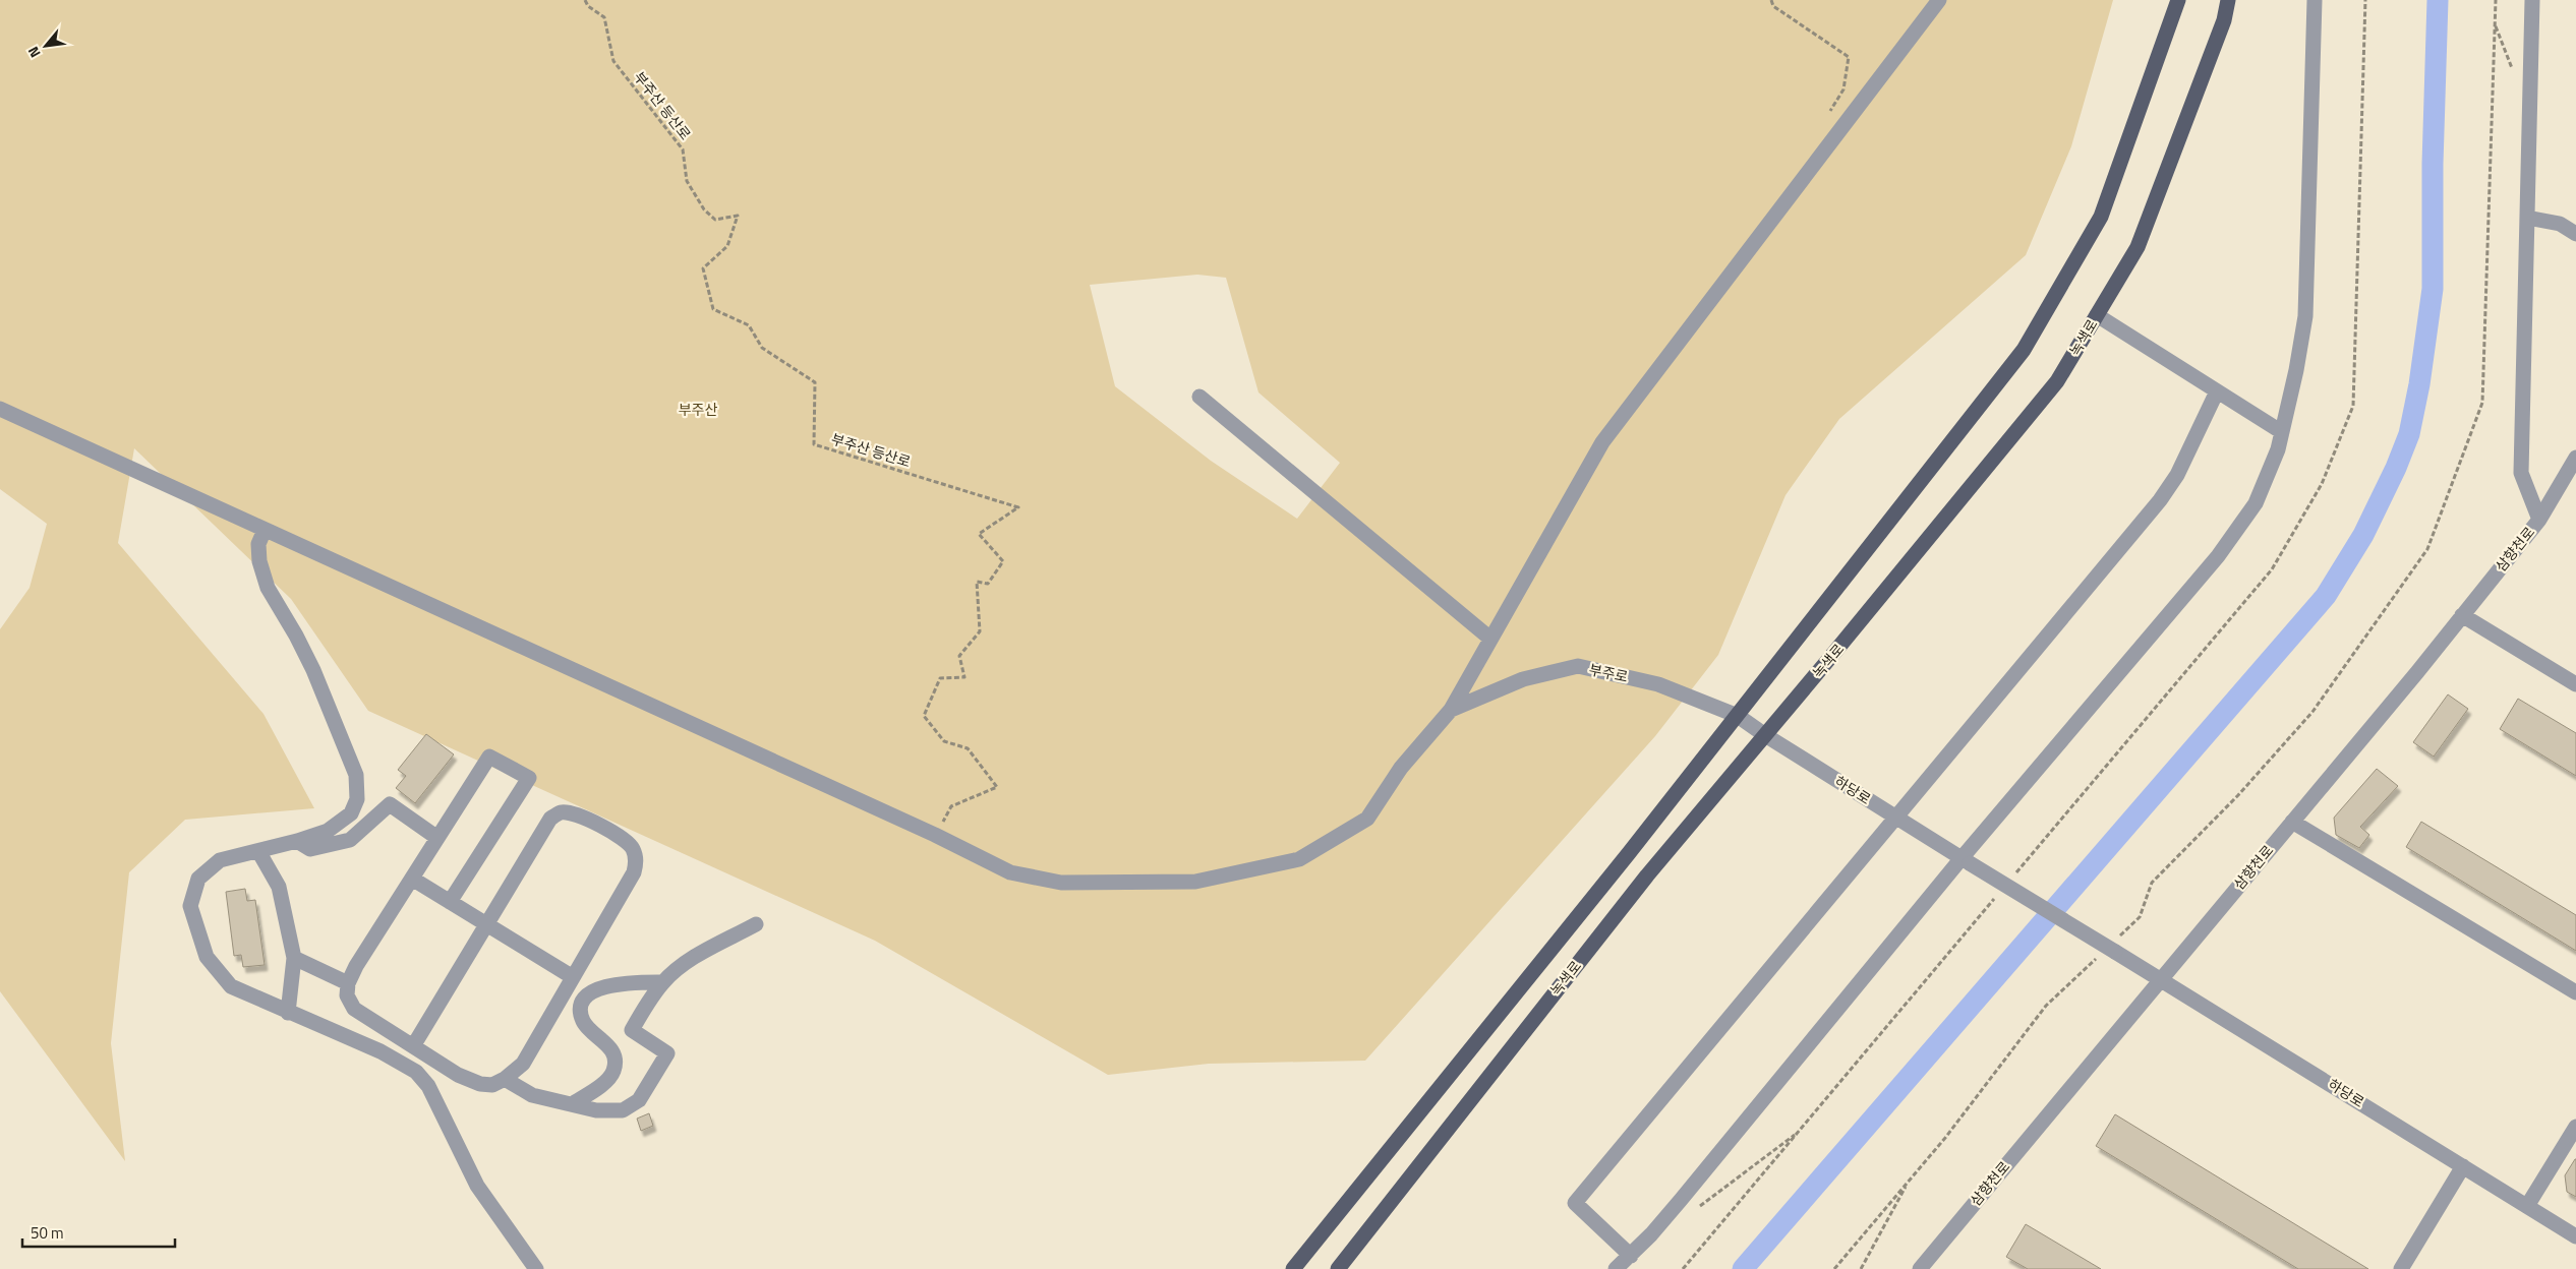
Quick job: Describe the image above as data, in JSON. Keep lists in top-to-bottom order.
{
  "streets": {
    "main road": ["녹색로"],
    "street": ["삼향천로", "부주로", "하당로"],
    "path": ["부주산 등산로"]
  },
  "crossings": [
    ["녹색로", "부주로"],
    ["녹색로", "하당로"],
    ["삼향천로", "하당로"],
    ["부주로", "하당로"]
  ],
  "parks": ["부주산"],
  "scale_bar": "50 m",
  "north": "bottom left"
}
